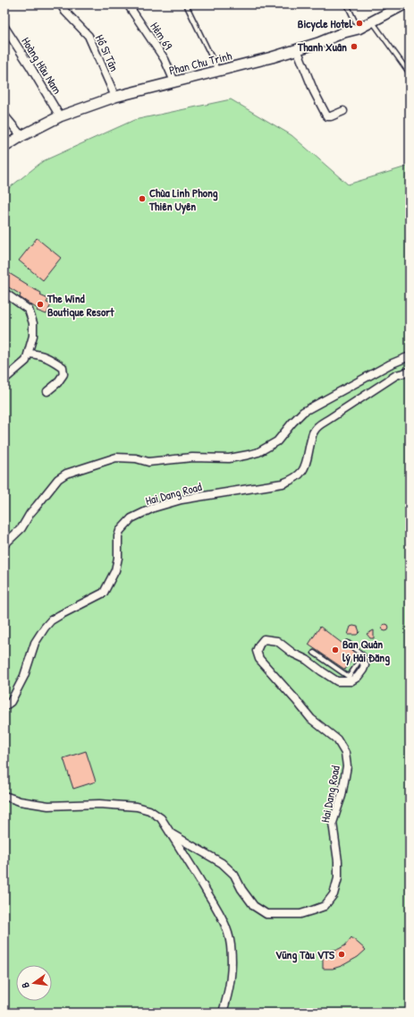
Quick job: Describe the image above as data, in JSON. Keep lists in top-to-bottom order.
{
  "streets": {
    "main road": ["Phan Chu Trinh"],
    "street": [
      "Hẻm 69",
      "Hồ Sĩ Tân",
      "Hoàng Hữu Nam",
      "Hai Dang Road"
    ]
  },
  "crossings": [
    ["Hẻm 69", "Phan Chu Trinh"],
    ["Hồ Sĩ Tân", "Phan Chu Trinh"],
    ["Phan Chu Trinh", "Hoàng Hữu Nam"]
  ],
  "places": [
    "Bicycle Hotel",
    "Thanh Xuân",
    "Chùa Linh Phong Thiên Uyên",
    "The Wind Boutique Resort",
    "Ban Quản lý Hải Đăng",
    "Vũng Tàu VTS"
  ],
  "north": "left"
}
